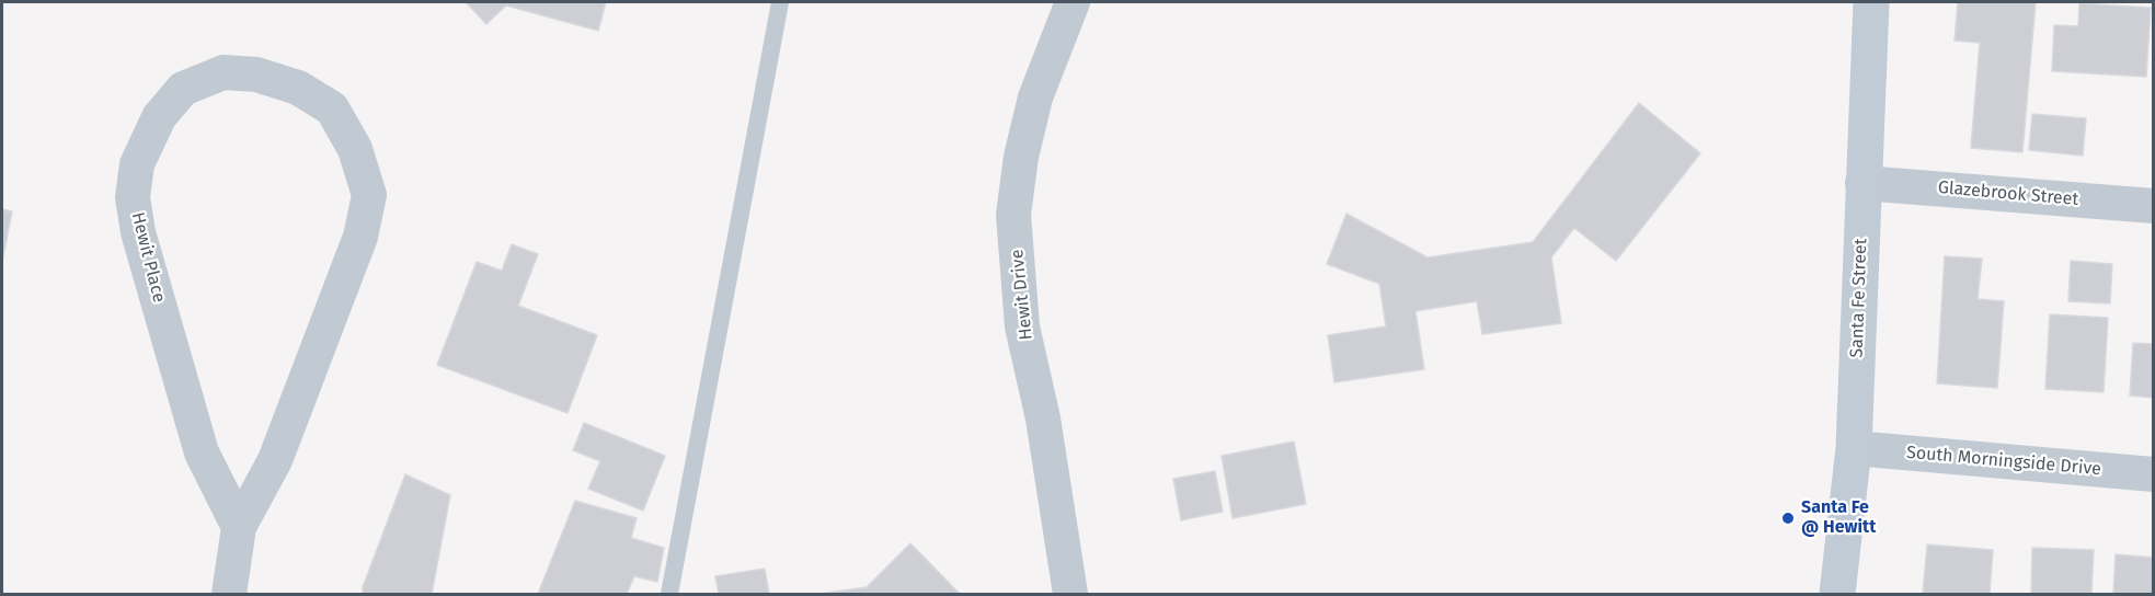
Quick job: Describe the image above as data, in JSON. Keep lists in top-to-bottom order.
{
  "streets": {
    "main road": ["Santa Fe Street"],
    "street": [
      "Glazebrook Street",
      "Hewit Place",
      "Hewit Drive",
      "South Morningside Drive"
    ]
  },
  "crossings": [
    ["Glazebrook Street", "Santa Fe Street"],
    ["Santa Fe Street", "South Morningside Drive"]
  ],
  "places": ["Santa Fe @ Hewitt"]
}
